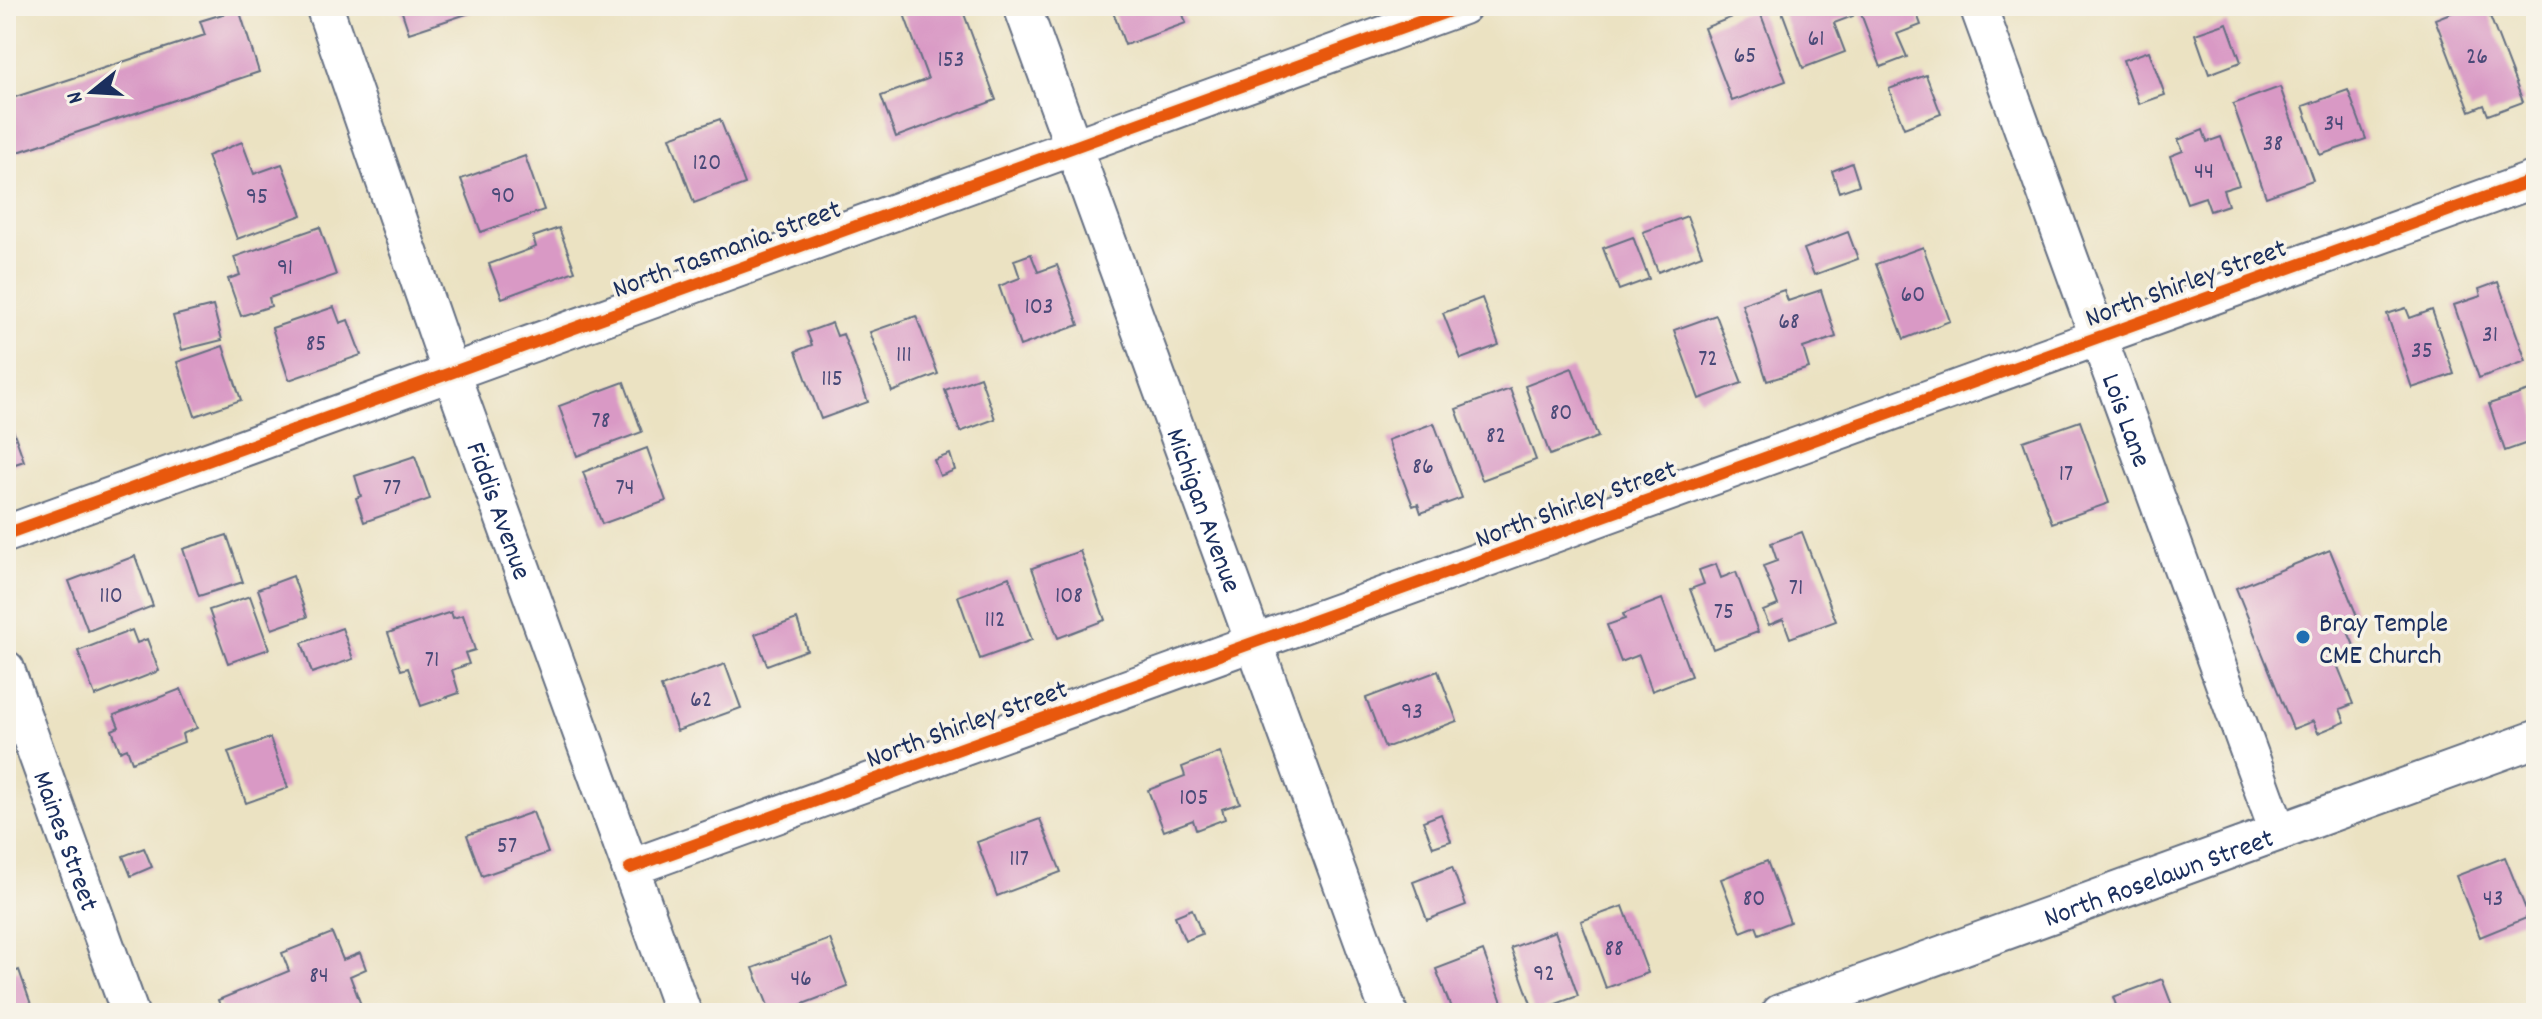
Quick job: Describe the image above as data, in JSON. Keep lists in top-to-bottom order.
{
  "streets": {
    "street": [
      "North Tasmania Street",
      "North Shirley Street",
      "Lois Lane",
      "Michigan Avenue",
      "Fiddis Avenue",
      "Maines Street",
      "North Roselawn Street"
    ]
  },
  "crossings": [
    ["North Tasmania Street", "Michigan Avenue"],
    ["North Tasmania Street", "Fiddis Avenue"],
    ["North Shirley Street", "Lois Lane"],
    ["North Shirley Street", "Michigan Avenue"],
    ["North Shirley Street", "Fiddis Avenue"],
    ["Lois Lane", "North Roselawn Street"]
  ],
  "places": ["Bray Temple CME Church"],
  "house_numbers": [
    "61",
    "65",
    "26",
    "153",
    "34",
    "38",
    "120",
    "44",
    "90",
    "95",
    "91",
    "60",
    "103",
    "68",
    "31",
    "85",
    "35",
    "111",
    "72",
    "115",
    "80",
    "78",
    "82",
    "86",
    "17",
    "77",
    "74",
    "71",
    "110",
    "108",
    "75",
    "112",
    "71",
    "62",
    "93",
    "105",
    "57",
    "117",
    "80",
    "43",
    "88",
    "92",
    "84",
    "46"
  ],
  "north": "left"
}
